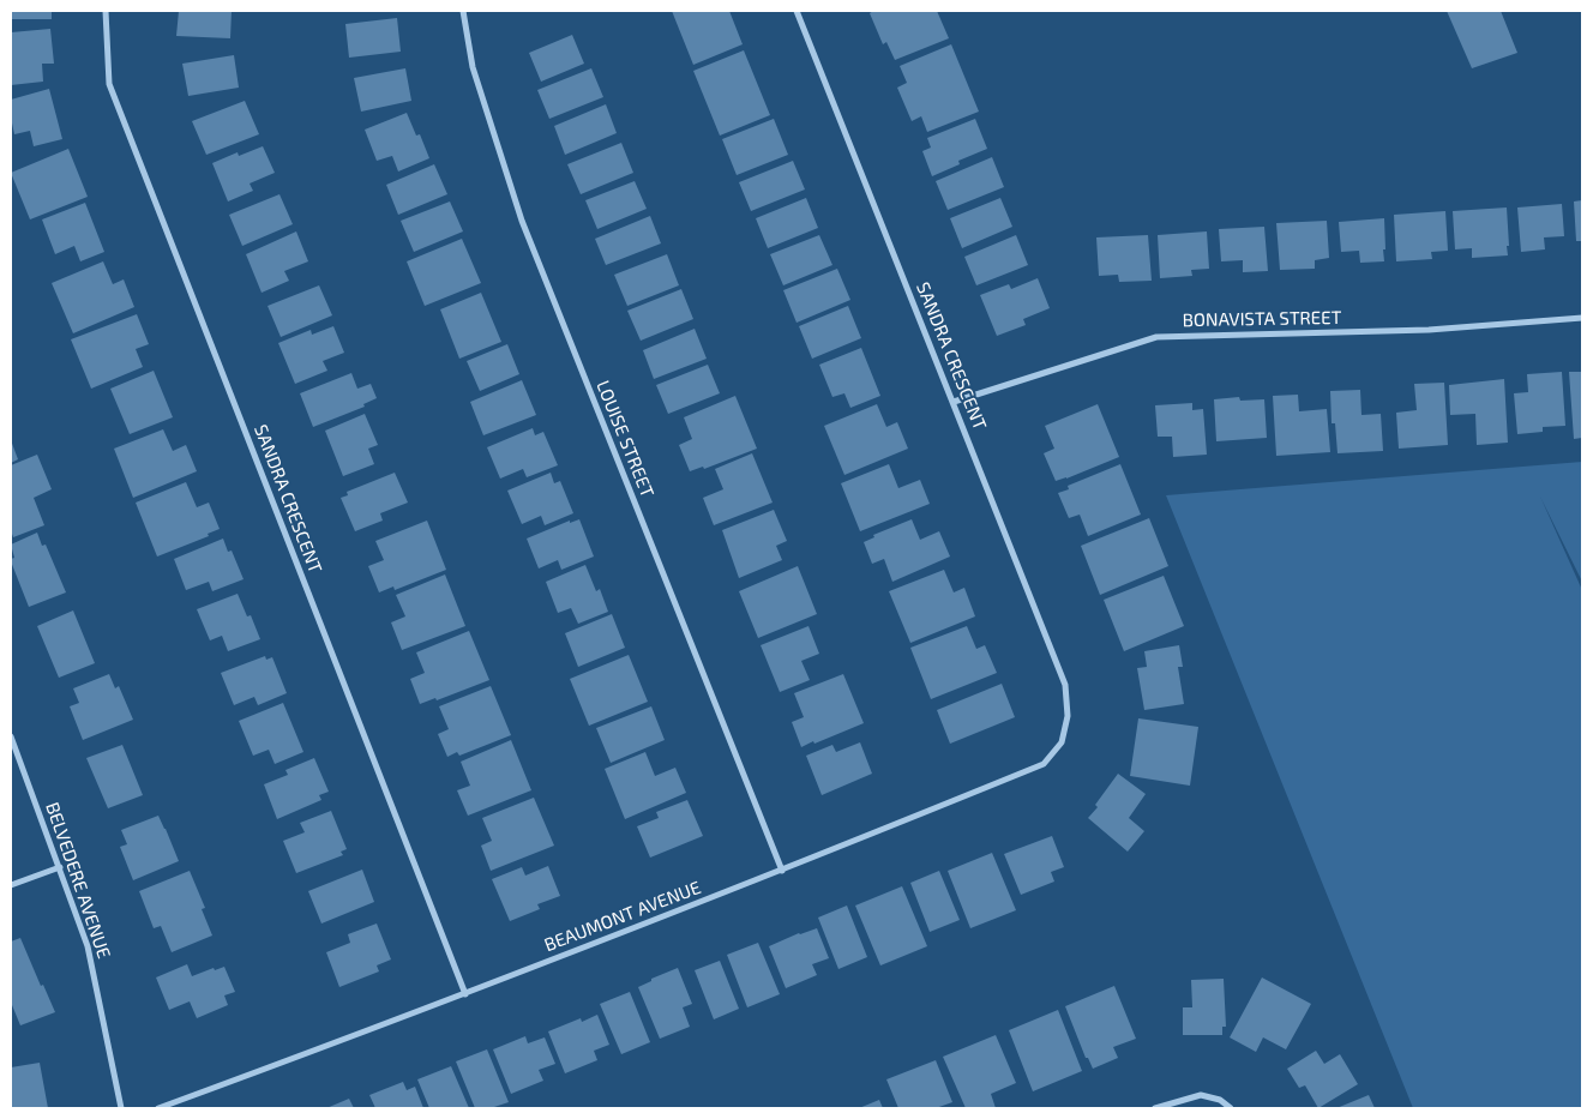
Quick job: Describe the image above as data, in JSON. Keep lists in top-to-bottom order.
{
  "streets": {
    "street": [
      "BONAVISTA STREET",
      "SANDRA CRESCENT",
      "LOUISE STREET",
      "BELVEDERE AVENUE",
      "BEAUMONT AVENUE"
    ]
  },
  "crossings": [
    ["BONAVISTA STREET", "SANDRA CRESCENT"],
    ["SANDRA CRESCENT", "BEAUMONT AVENUE"],
    ["LOUISE STREET", "BEAUMONT AVENUE"]
  ]
}
